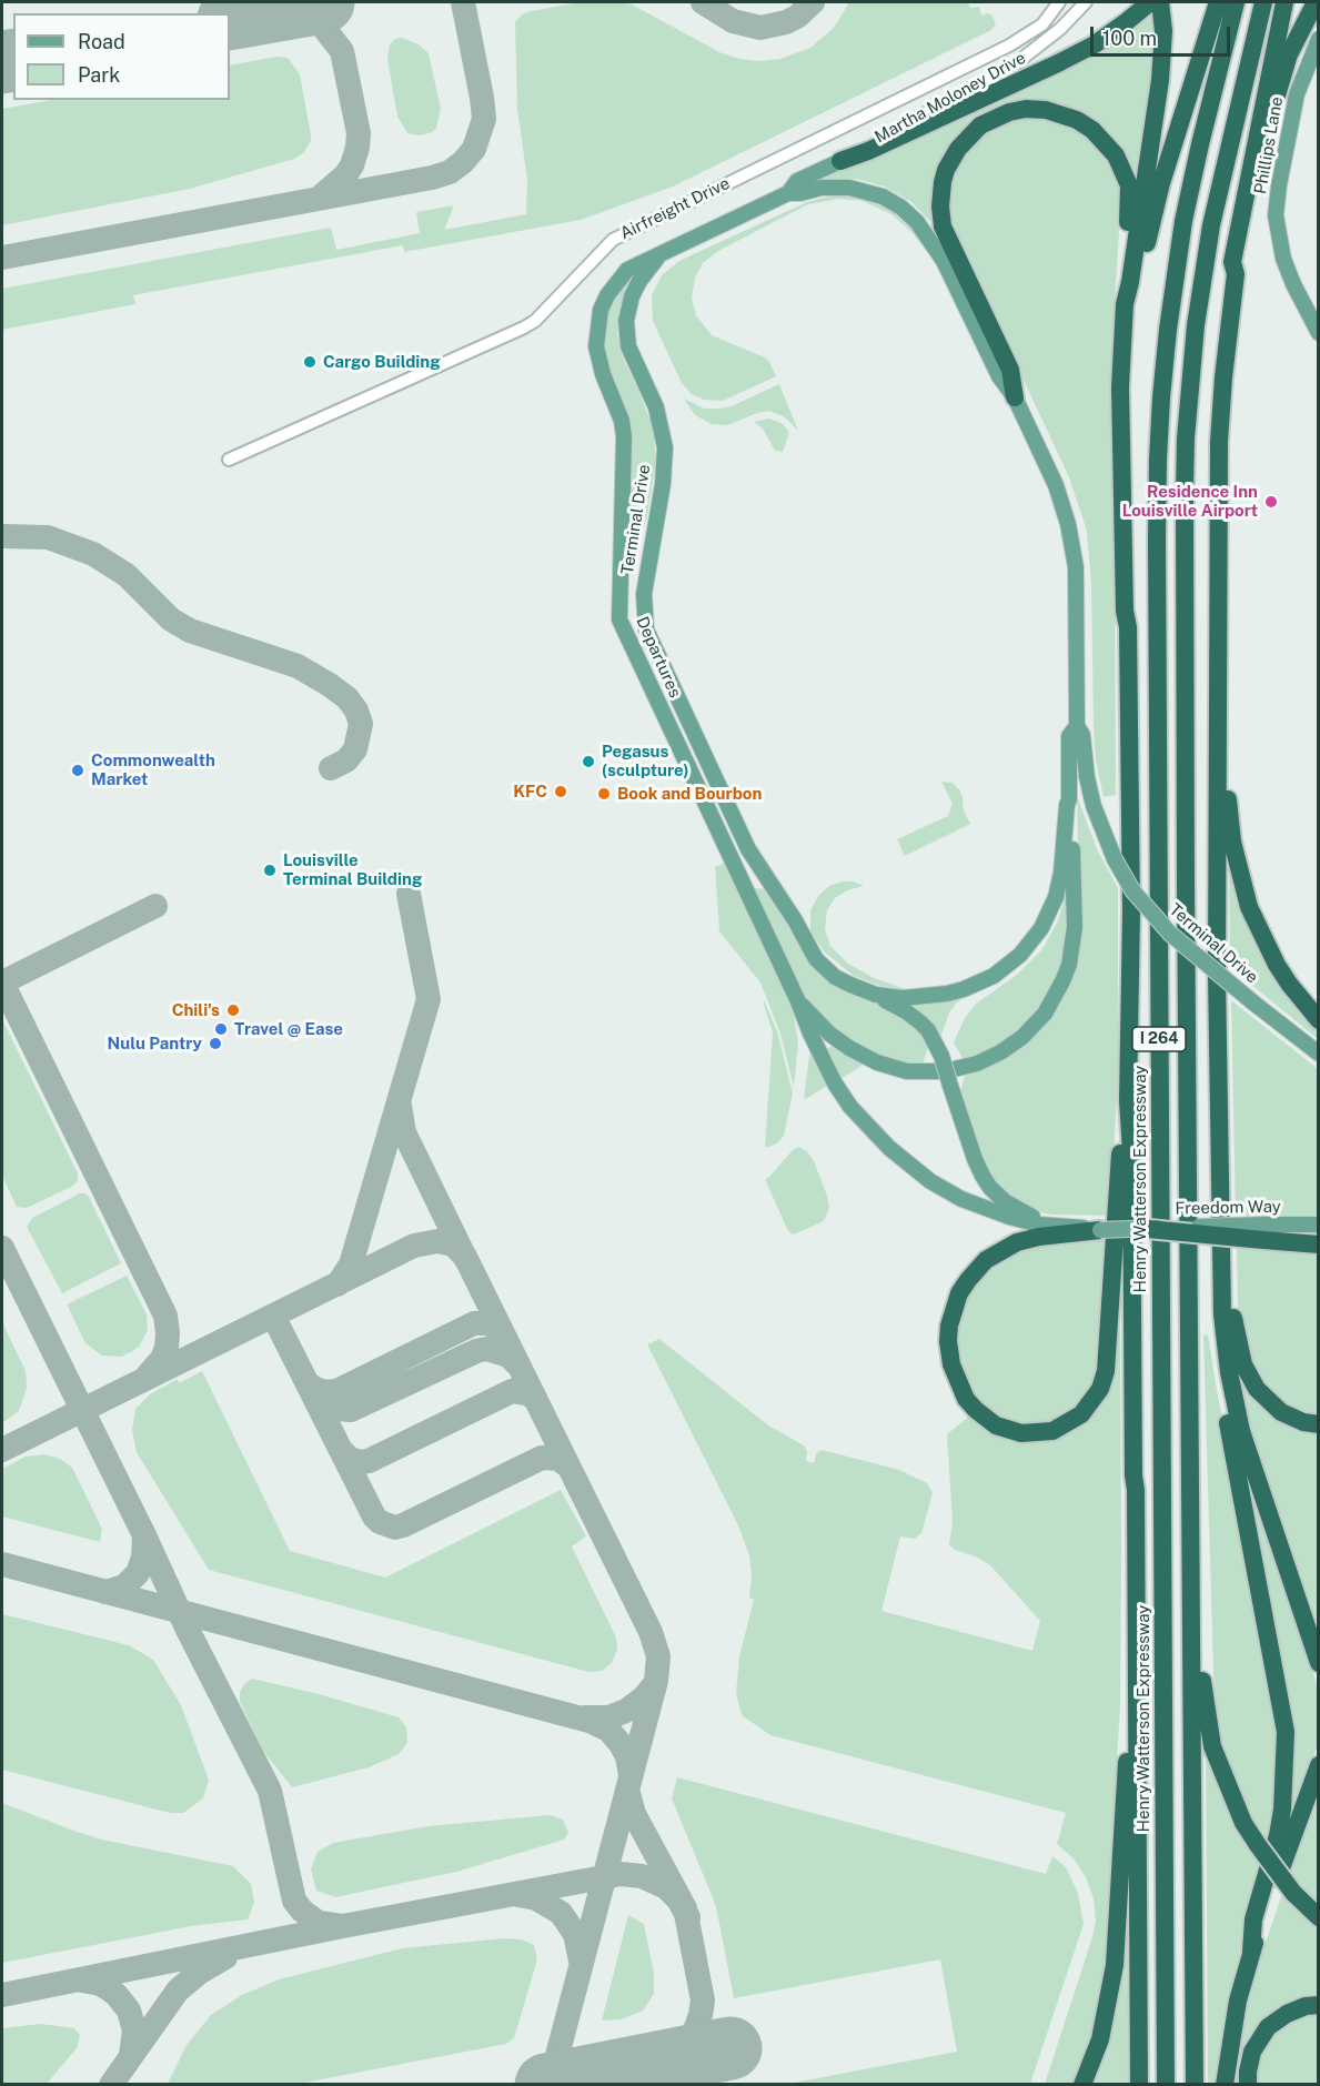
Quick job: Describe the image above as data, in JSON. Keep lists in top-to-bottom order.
{
  "streets": {
    "highway": ["I 264", "Henry Watterson Expressway"],
    "main road": [
      "Phillips Lane",
      "Terminal Drive",
      "Departures",
      "Freedom Way"
    ],
    "street": ["Martha Moloney Drive", "Airfreight Drive"]
  },
  "crossings": [
    ["Terminal Drive", "Departures"]
  ],
  "places": [
    "Cargo Building",
    "Residence Inn Louisville Airport",
    "Pegasus (sculpture)",
    "Commonwealth Market",
    "KFC",
    "Book and Bourbon",
    "Louisville Terminal Building",
    "Chili's",
    "Travel @ Ease",
    "Nulu Pantry"
  ],
  "legend": ["Road", "Park"],
  "scale_bar": "100 m"
}
